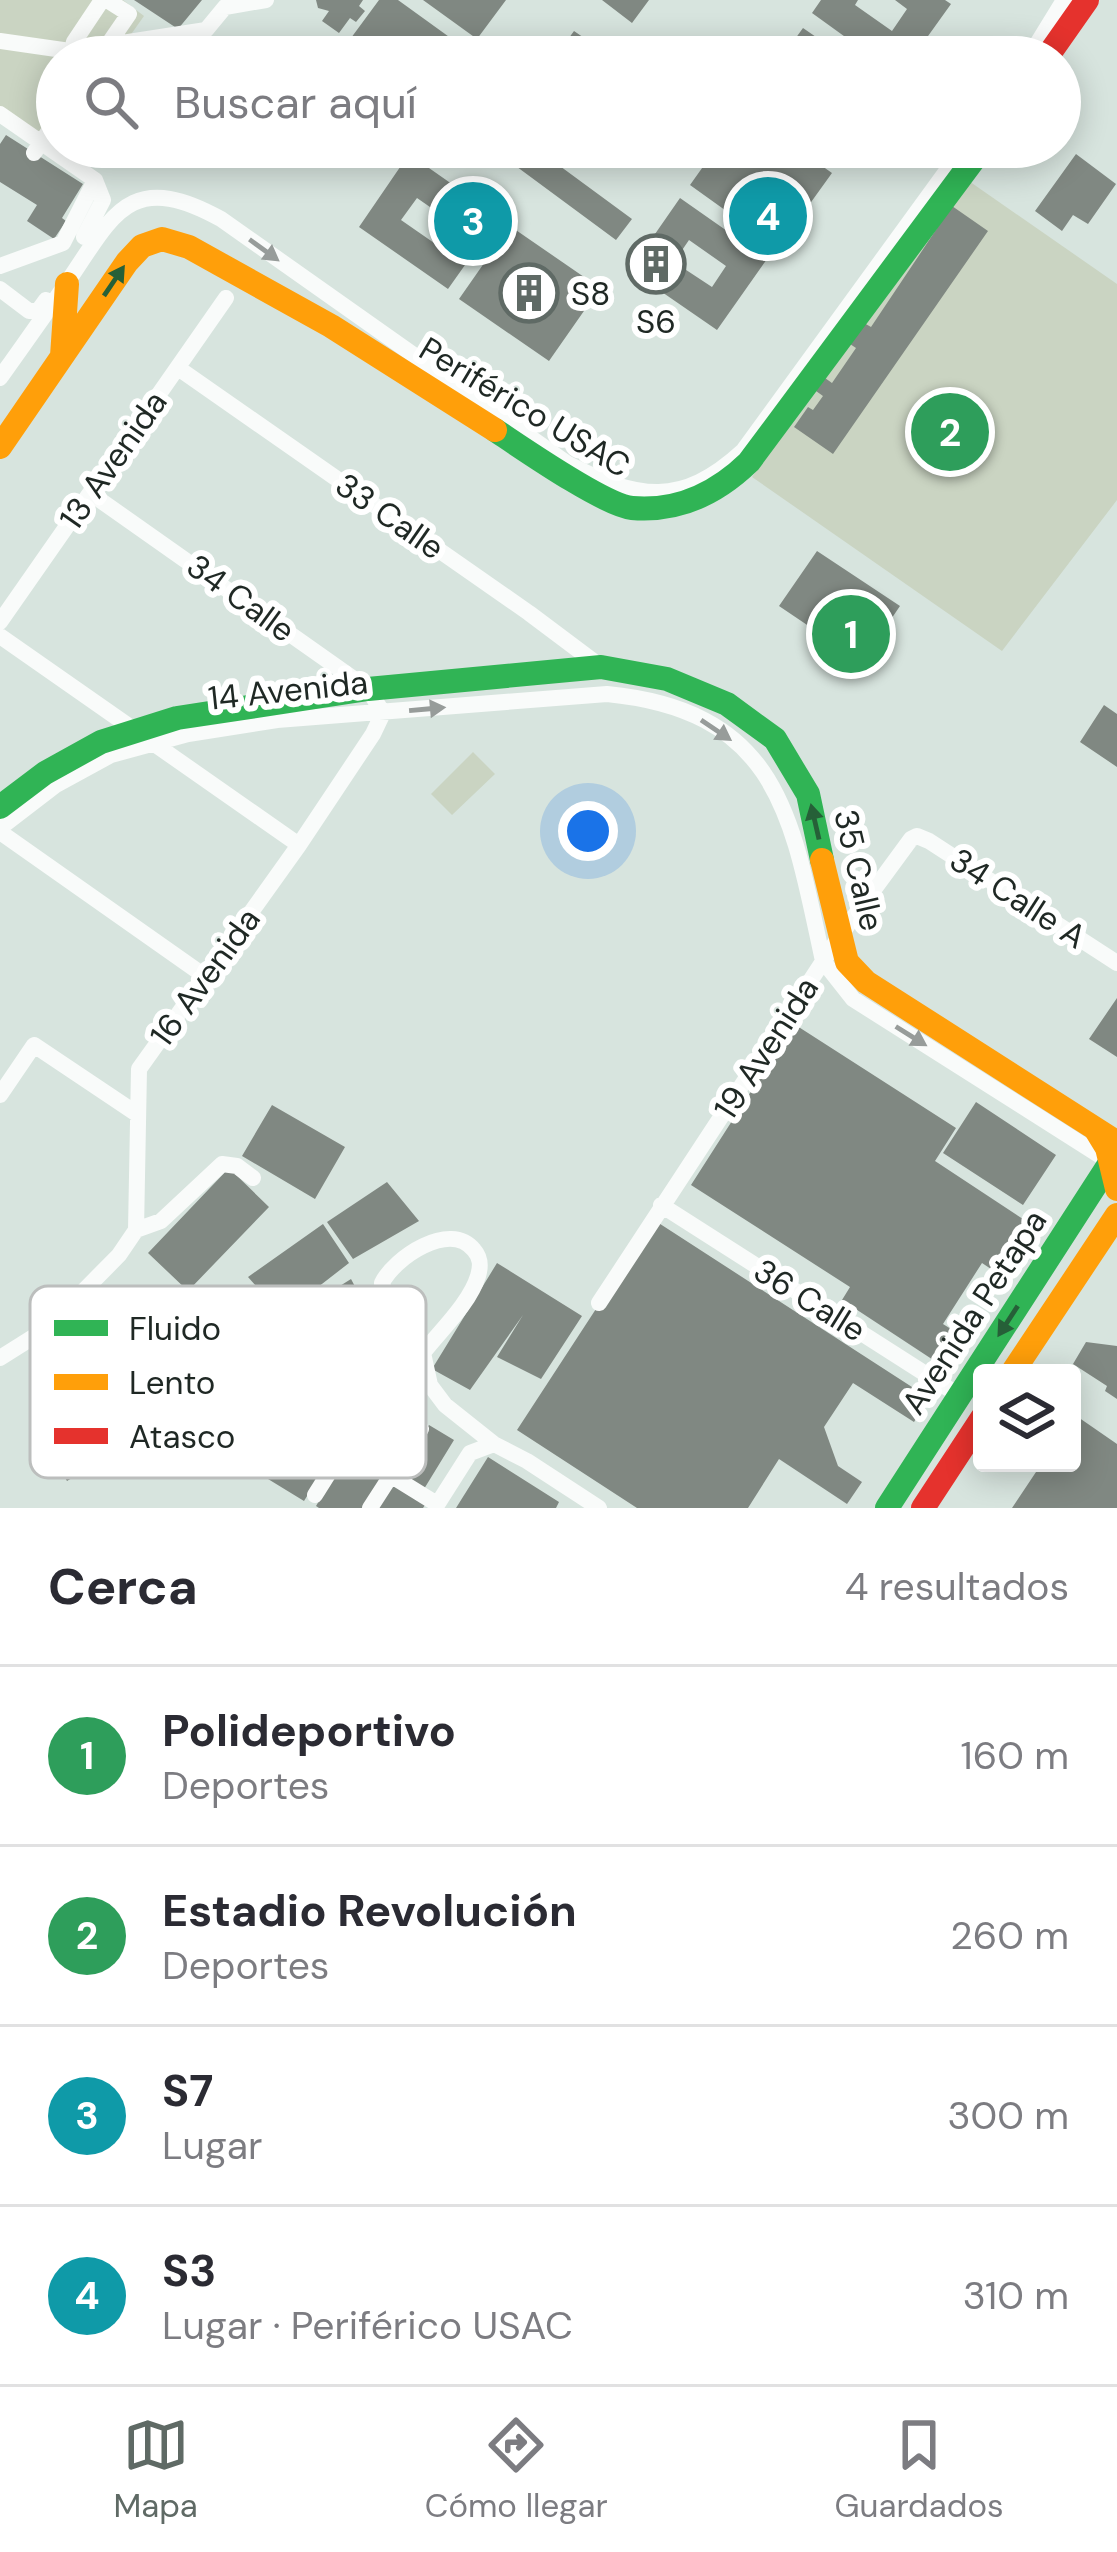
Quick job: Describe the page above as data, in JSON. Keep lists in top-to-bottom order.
{
  "streets": {
    "street": [
      "Periférico USAC",
      "13 Avenida",
      "33 Calle",
      "34 Calle",
      "14 Avenida",
      "35 Calle",
      "34 Calle A",
      "16 Avenida",
      "19 Avenida",
      "36 Calle",
      "Avenida Petapa"
    ]
  },
  "crossings": [
    ["13 Avenida", "33 Calle"],
    ["13 Avenida", "34 Calle"],
    ["33 Calle", "14 Avenida"],
    ["33 Calle", "35 Calle"],
    ["34 Calle", "14 Avenida"],
    ["34 Calle", "16 Avenida"],
    ["14 Avenida", "35 Calle"],
    ["14 Avenida", "16 Avenida"],
    ["35 Calle", "19 Avenida"],
    ["35 Calle", "Avenida Petapa"],
    ["34 Calle A", "19 Avenida"],
    ["19 Avenida", "36 Calle"],
    ["36 Calle", "Avenida Petapa"]
  ],
  "places": {
    "building": ["S6", "S8"]
  },
  "legend": ["Fluido", "Lento", "Atasco"],
  "page": {
    "search": "Buscar aquí",
    "pins": [
      "4",
      "3",
      "2",
      "1"
    ],
    "heading": ["Cerca", "4 resultados"],
    "list": [
      {
        "mark": "1",
        "name": "Polideportivo",
        "note": "Deportes",
        "value": "160 m"
      },
      {
        "mark": "2",
        "name": "Estadio Revolución",
        "note": "Deportes",
        "value": "260 m"
      },
      {
        "mark": "3",
        "name": "S7",
        "note": "Lugar",
        "value": "300 m"
      },
      {
        "mark": "4",
        "name": "S3",
        "note": "Lugar · Periférico USAC",
        "value": "310 m"
      }
    ],
    "nav": ["Mapa", "Cómo llegar", "Guardados"]
  }
}
